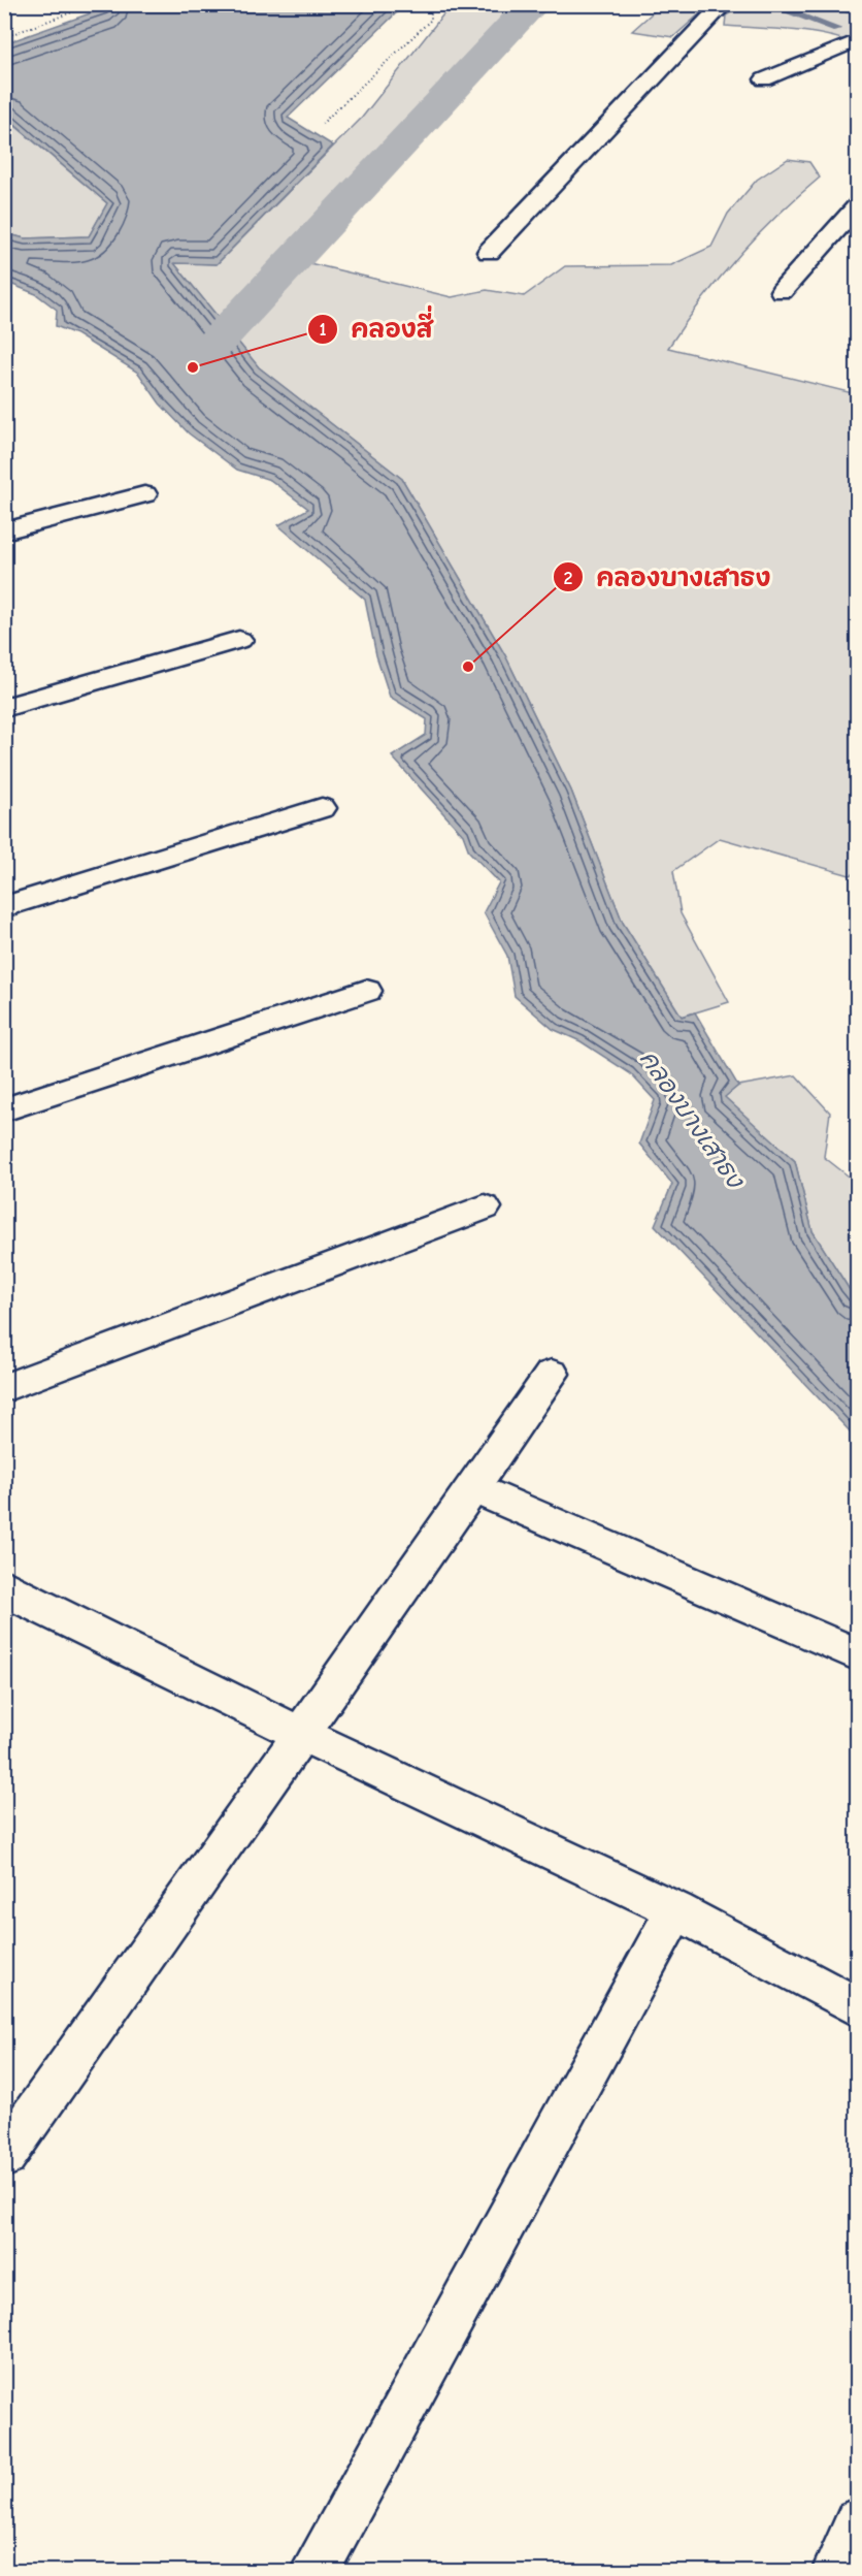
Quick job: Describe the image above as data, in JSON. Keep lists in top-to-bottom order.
{
  "water": ["คลองบางเสาธง"],
  "places": ["คลองสี่", "คลองบางเสาธง"]
}
